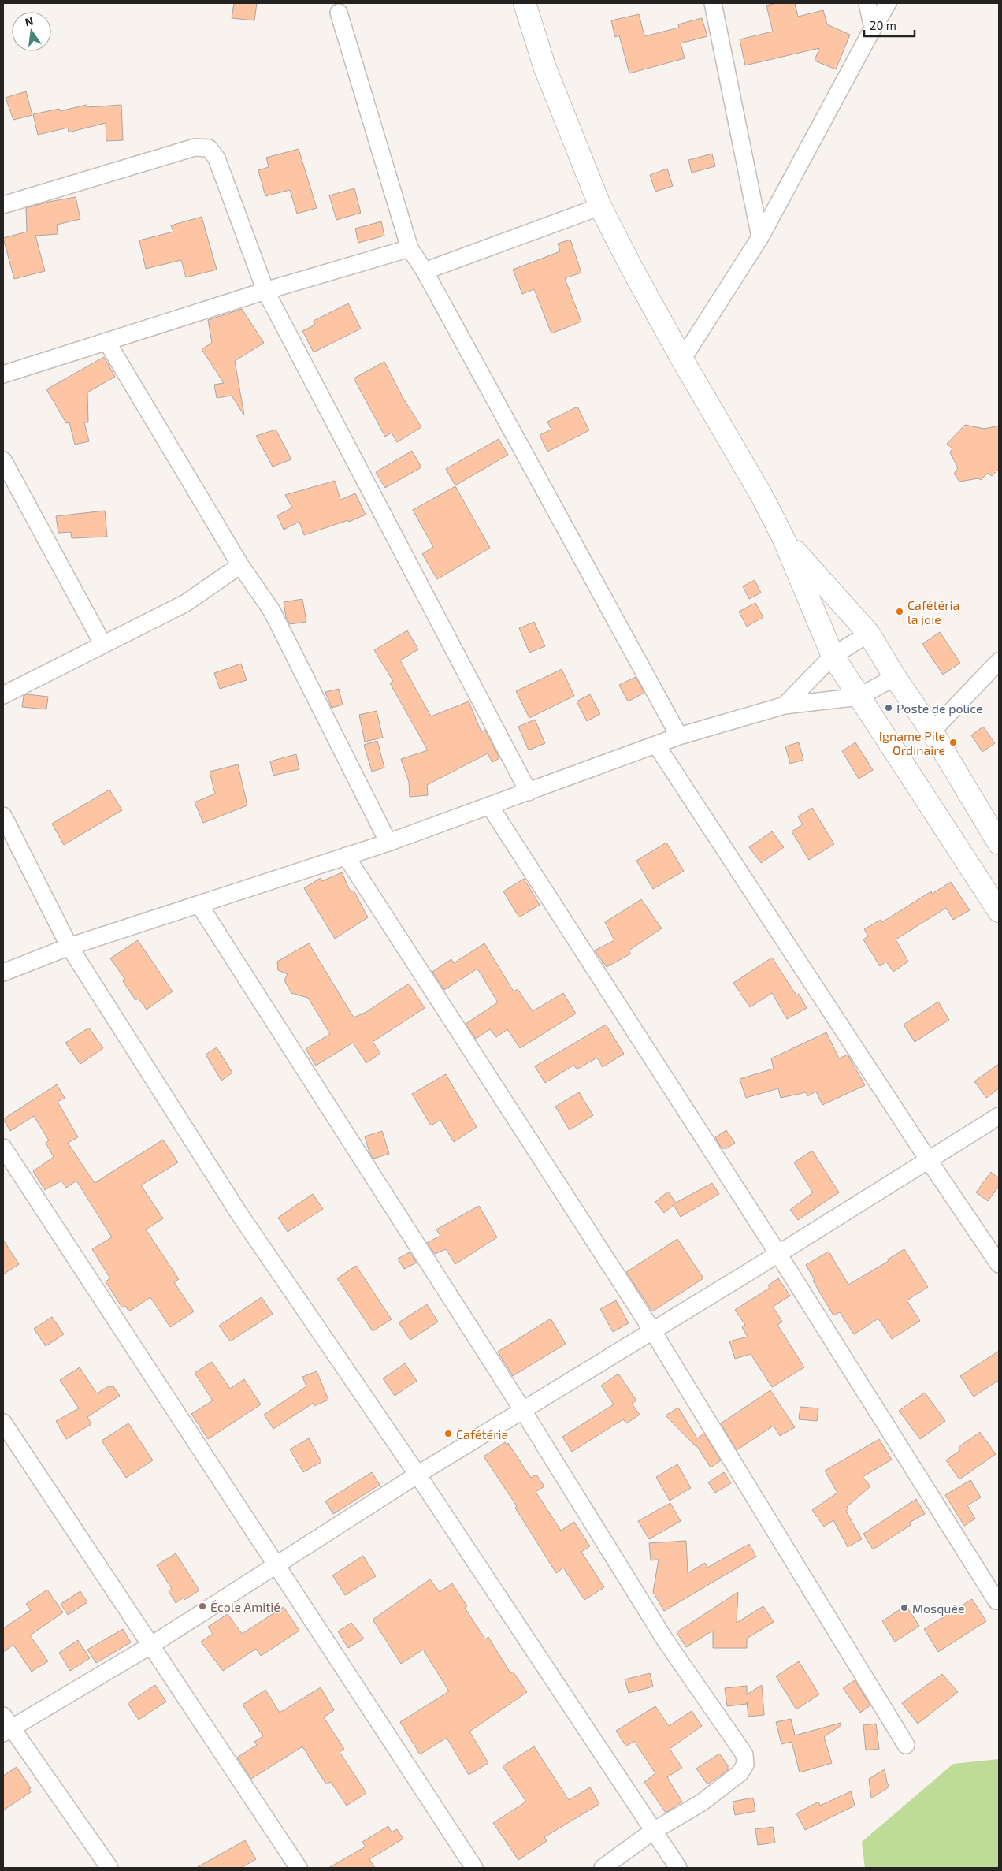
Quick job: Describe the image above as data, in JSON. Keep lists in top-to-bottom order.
{
  "places": [
    "Cafétéria la joie",
    "Poste de police",
    "Igname Pile Ordinaire",
    "Cafétéria",
    "École Amitié",
    "Mosquée"
  ],
  "scale_bar": "20 m",
  "north": "top"
}
